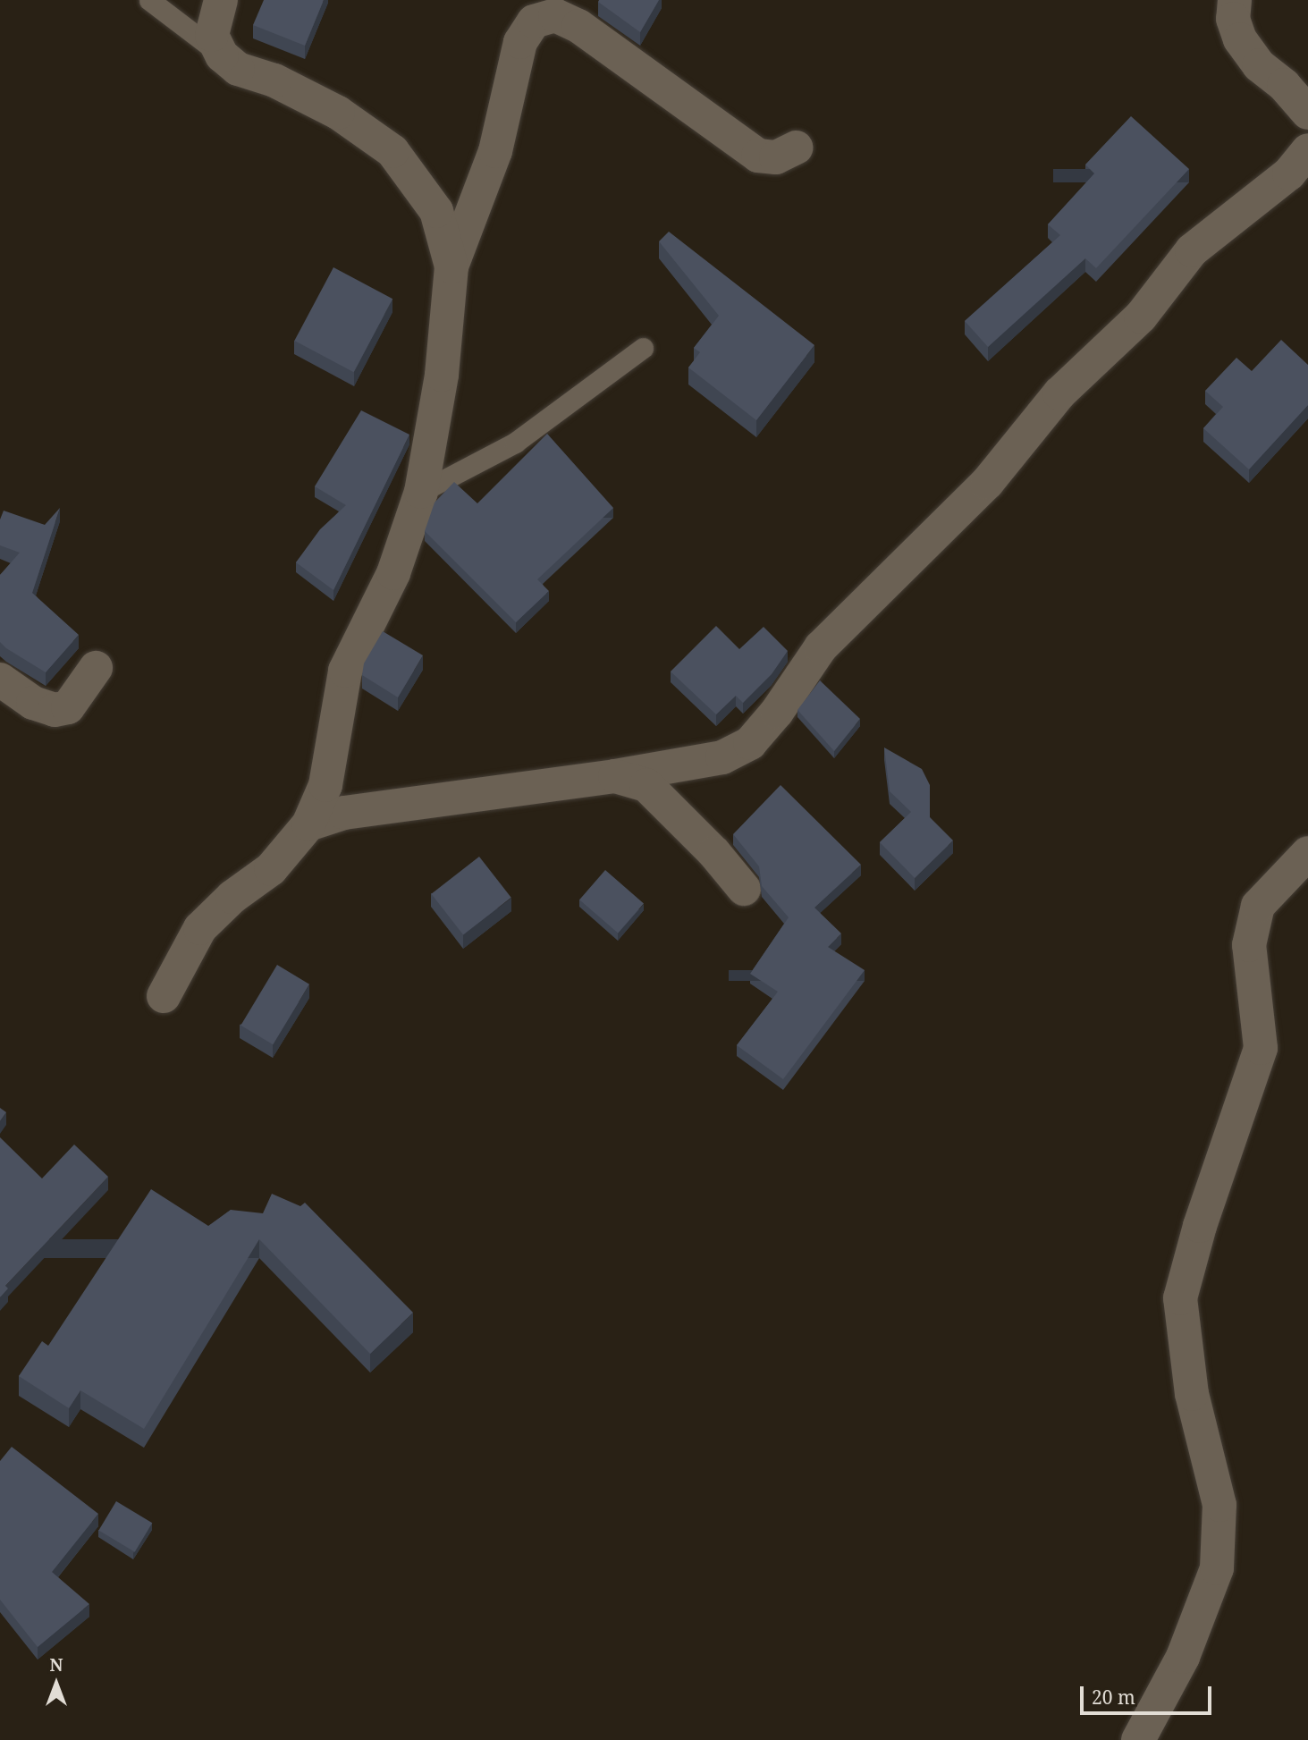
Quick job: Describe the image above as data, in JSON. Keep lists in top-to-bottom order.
{
  "scale_bar": "20 m",
  "north": "top"
}
